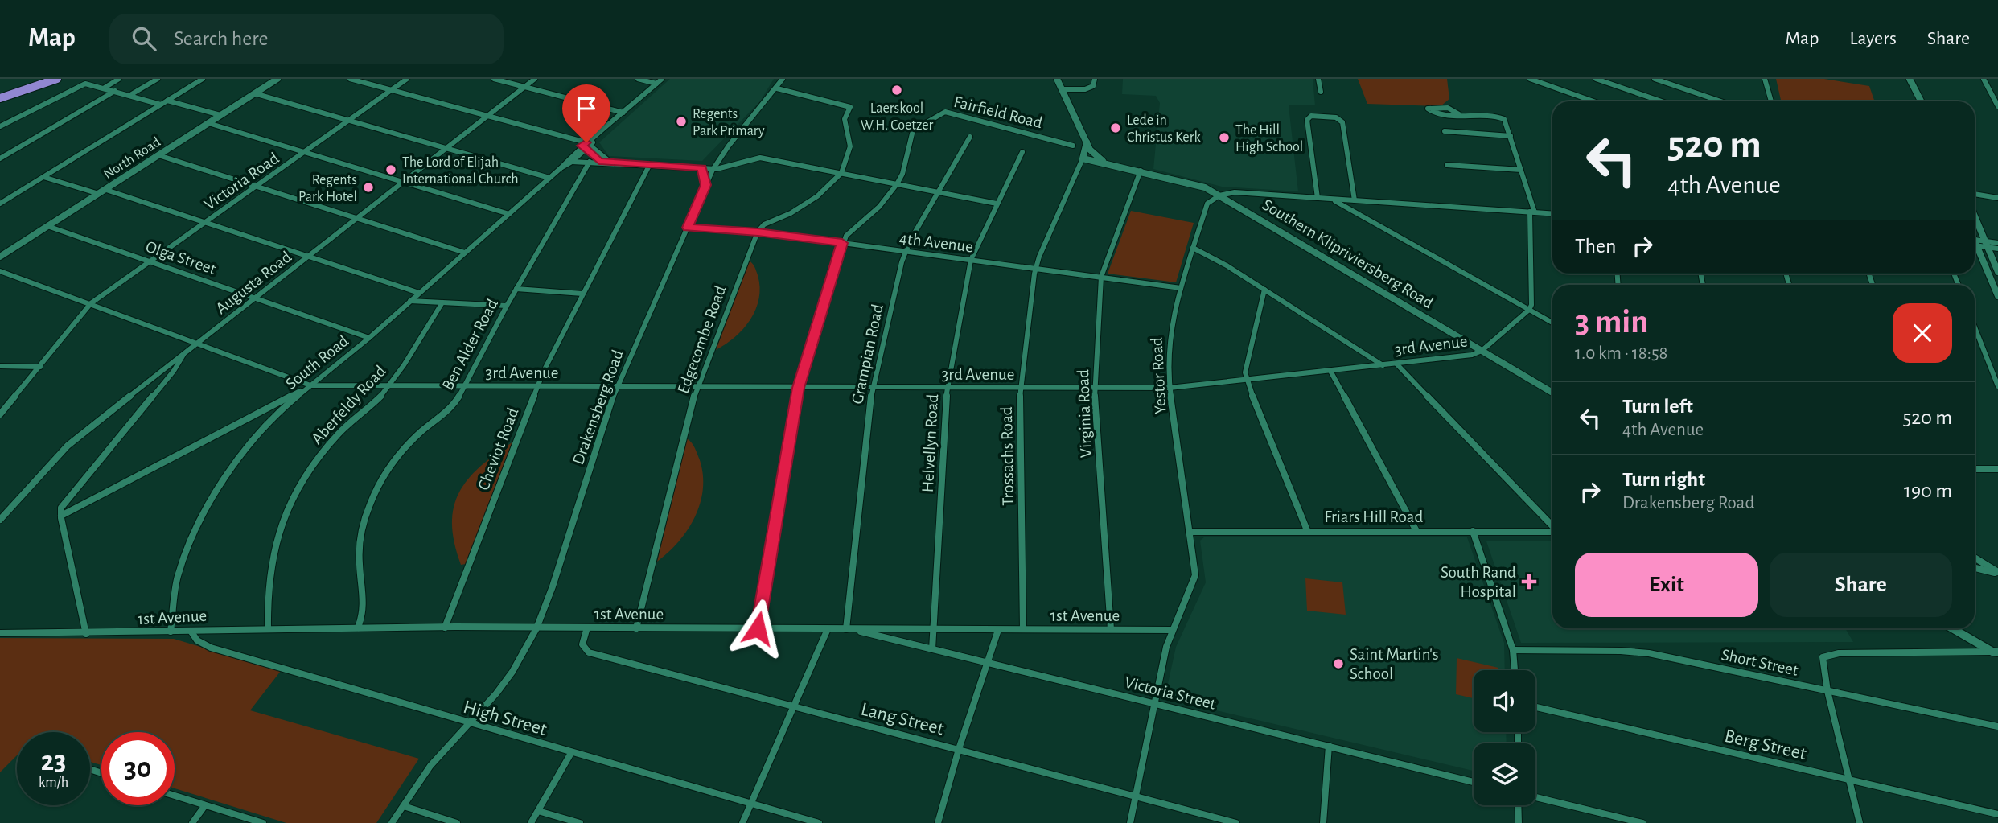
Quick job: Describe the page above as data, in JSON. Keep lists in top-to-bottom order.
{
  "streets": {
    "street": [
      "Fairfield Road",
      "North Road",
      "Victoria Road",
      "4th Avenue",
      "Southern Klipriviersberg Road",
      "Olga Street",
      "Augusta Road",
      "Edgecombe Road",
      "Ben Alder Road",
      "3rd Avenue",
      "Grampian Road",
      "South Road",
      "Yestor Road",
      "Aberfeldy Road",
      "Drakensberg Road",
      "Virginia Road",
      "Helvellyn Road",
      "Cheviot Road",
      "Trossachs Road",
      "Friars Hill Road",
      "1st Avenue",
      "Short Street",
      "Victoria Street",
      "High Street",
      "Lang Street",
      "Berg Street"
    ]
  },
  "crossings": [
    ["Fairfield Road", "4th Avenue"],
    ["Fairfield Road", "3rd Avenue"],
    ["Fairfield Road", "1st Avenue"],
    ["North Road", "Olga Street"],
    ["Victoria Road", "Olga Street"],
    ["Victoria Road", "3rd Avenue"],
    ["4th Avenue", "Edgecombe Road"],
    ["4th Avenue", "Grampian Road"],
    ["4th Avenue", "Yestor Road"],
    ["4th Avenue", "Drakensberg Road"],
    ["4th Avenue", "Virginia Road"],
    ["4th Avenue", "Helvellyn Road"],
    ["4th Avenue", "Trossachs Road"],
    ["Southern Klipriviersberg Road", "3rd Avenue"],
    ["Southern Klipriviersberg Road", "Yestor Road"],
    ["Southern Klipriviersberg Road", "Virginia Road"],
    ["Southern Klipriviersberg Road", "Trossachs Road"],
    ["Olga Street", "Augusta Road"],
    ["Olga Street", "South Road"],
    ["Augusta Road", "3rd Avenue"],
    ["Edgecombe Road", "3rd Avenue"],
    ["Edgecombe Road", "1st Avenue"],
    ["Ben Alder Road", "3rd Avenue"],
    ["Ben Alder Road", "1st Avenue"],
    ["3rd Avenue", "Grampian Road"],
    ["3rd Avenue", "South Road"],
    ["3rd Avenue", "Yestor Road"],
    ["3rd Avenue", "Aberfeldy Road"],
    ["3rd Avenue", "Drakensberg Road"],
    ["3rd Avenue", "Virginia Road"],
    ["3rd Avenue", "Helvellyn Road"],
    ["3rd Avenue", "Cheviot Road"],
    ["3rd Avenue", "Trossachs Road"],
    ["Grampian Road", "1st Avenue"],
    ["Grampian Road", "Victoria Street"],
    ["South Road", "1st Avenue"],
    ["Yestor Road", "Friars Hill Road"],
    ["Yestor Road", "1st Avenue"],
    ["Yestor Road", "Victoria Street"],
    ["Yestor Road", "Lang Street"],
    ["Aberfeldy Road", "1st Avenue"],
    ["Drakensberg Road", "1st Avenue"],
    ["Drakensberg Road", "High Street"],
    ["Virginia Road", "1st Avenue"],
    ["Helvellyn Road", "1st Avenue"],
    ["Helvellyn Road", "Victoria Street"],
    ["Cheviot Road", "1st Avenue"],
    ["Trossachs Road", "1st Avenue"],
    ["1st Avenue", "Victoria Street"],
    ["1st Avenue", "High Street"],
    ["1st Avenue", "Lang Street"]
  ],
  "places": {
    "other": [
      "Laerskool W.H. Coetzer",
      "Regents Park Primary",
      "Lede in Christus Kerk",
      "The Hill High School",
      "The Lord of Elijah International Church",
      "Regents Park Hotel",
      "Saint Martin's School"
    ],
    "health": ["South Rand Hospital"]
  },
  "page": {
    "header": "Map",
    "search": "Search here",
    "nav": ["Map", "Layers", "Share"],
    "turn": ["520 m", "4th Avenue"],
    "then": "Then",
    "heading": ["3 min", "1.0 km · 18:58"],
    "list": [
      {
        "name": "Turn left",
        "note": "4th Avenue",
        "value": "520 m"
      },
      {
        "name": "Turn right",
        "note": "Drakensberg Road",
        "value": "190 m"
      }
    ],
    "buttons": ["Exit", "Share"],
    "speed": "23 km/h",
    "limit": "30"
  }
}
